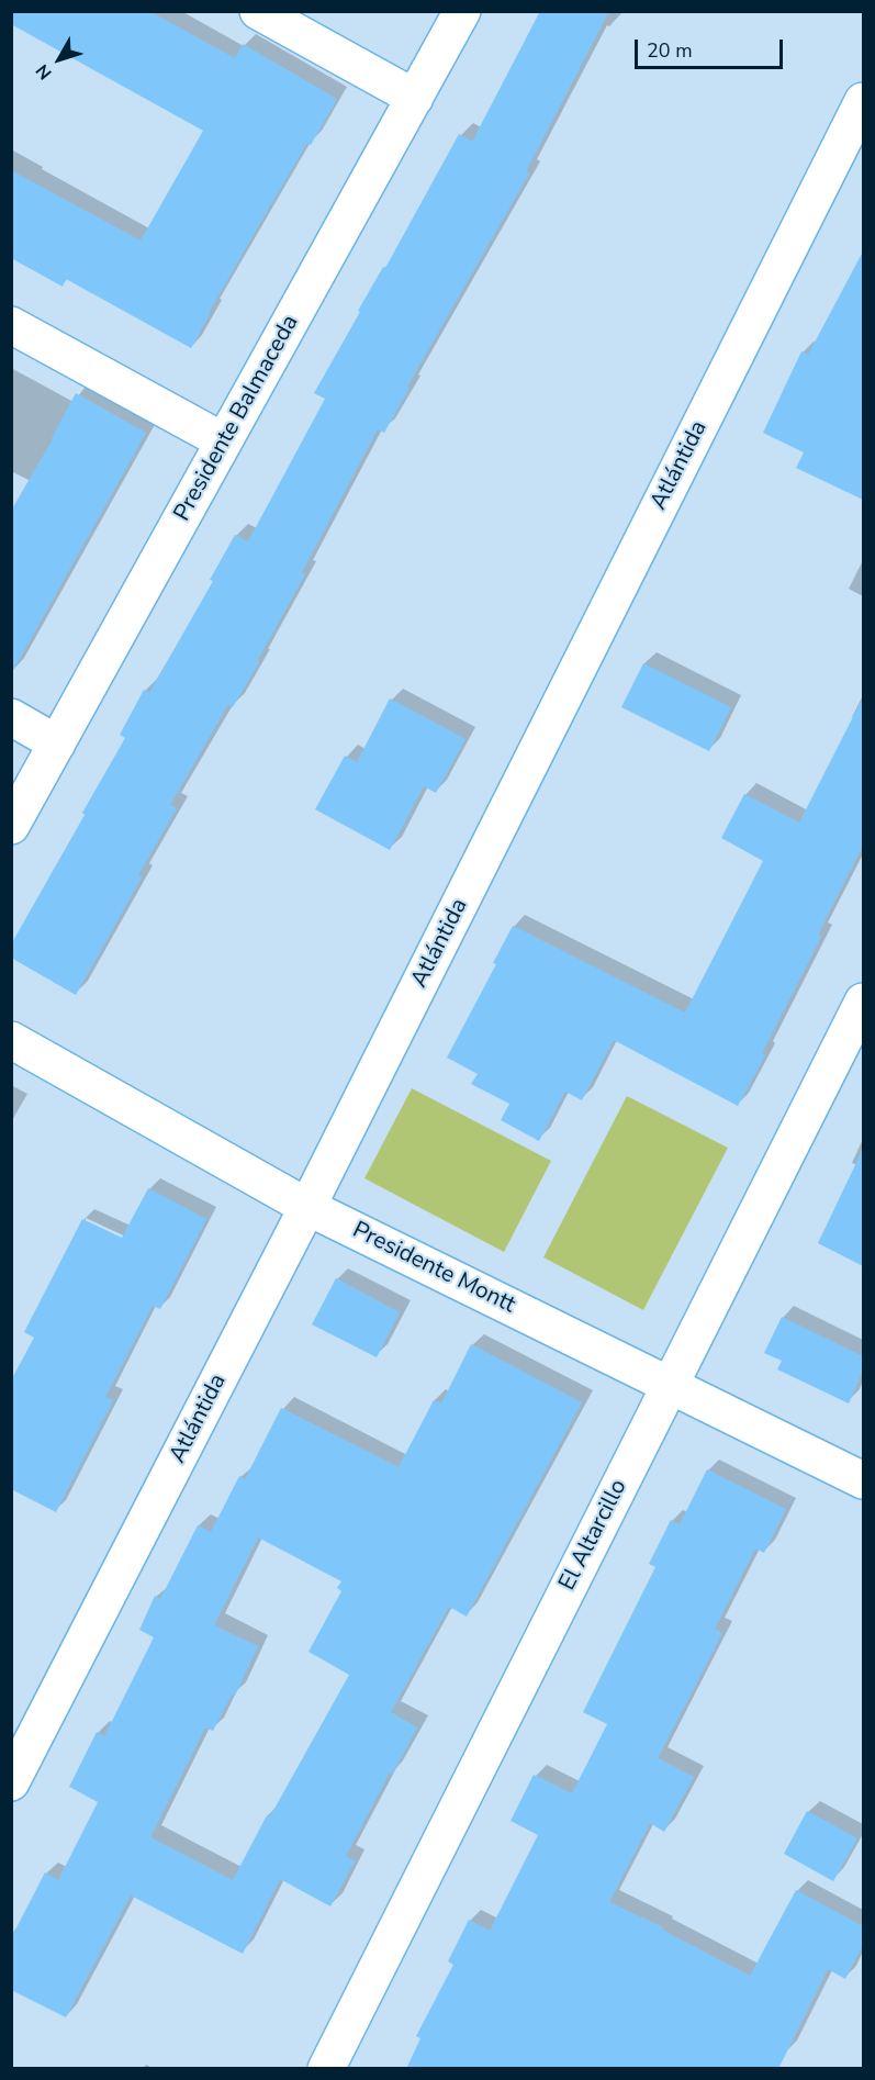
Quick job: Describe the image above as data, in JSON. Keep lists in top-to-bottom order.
{
  "streets": {
    "street": [
      "Presidente Balmaceda",
      "Atlántida",
      "Presidente Montt",
      "El Altarcillo"
    ]
  },
  "crossings": [
    ["Atlántida", "Presidente Montt"],
    ["Presidente Montt", "El Altarcillo"]
  ],
  "scale_bar": "20 m",
  "north": "bottom left"
}
